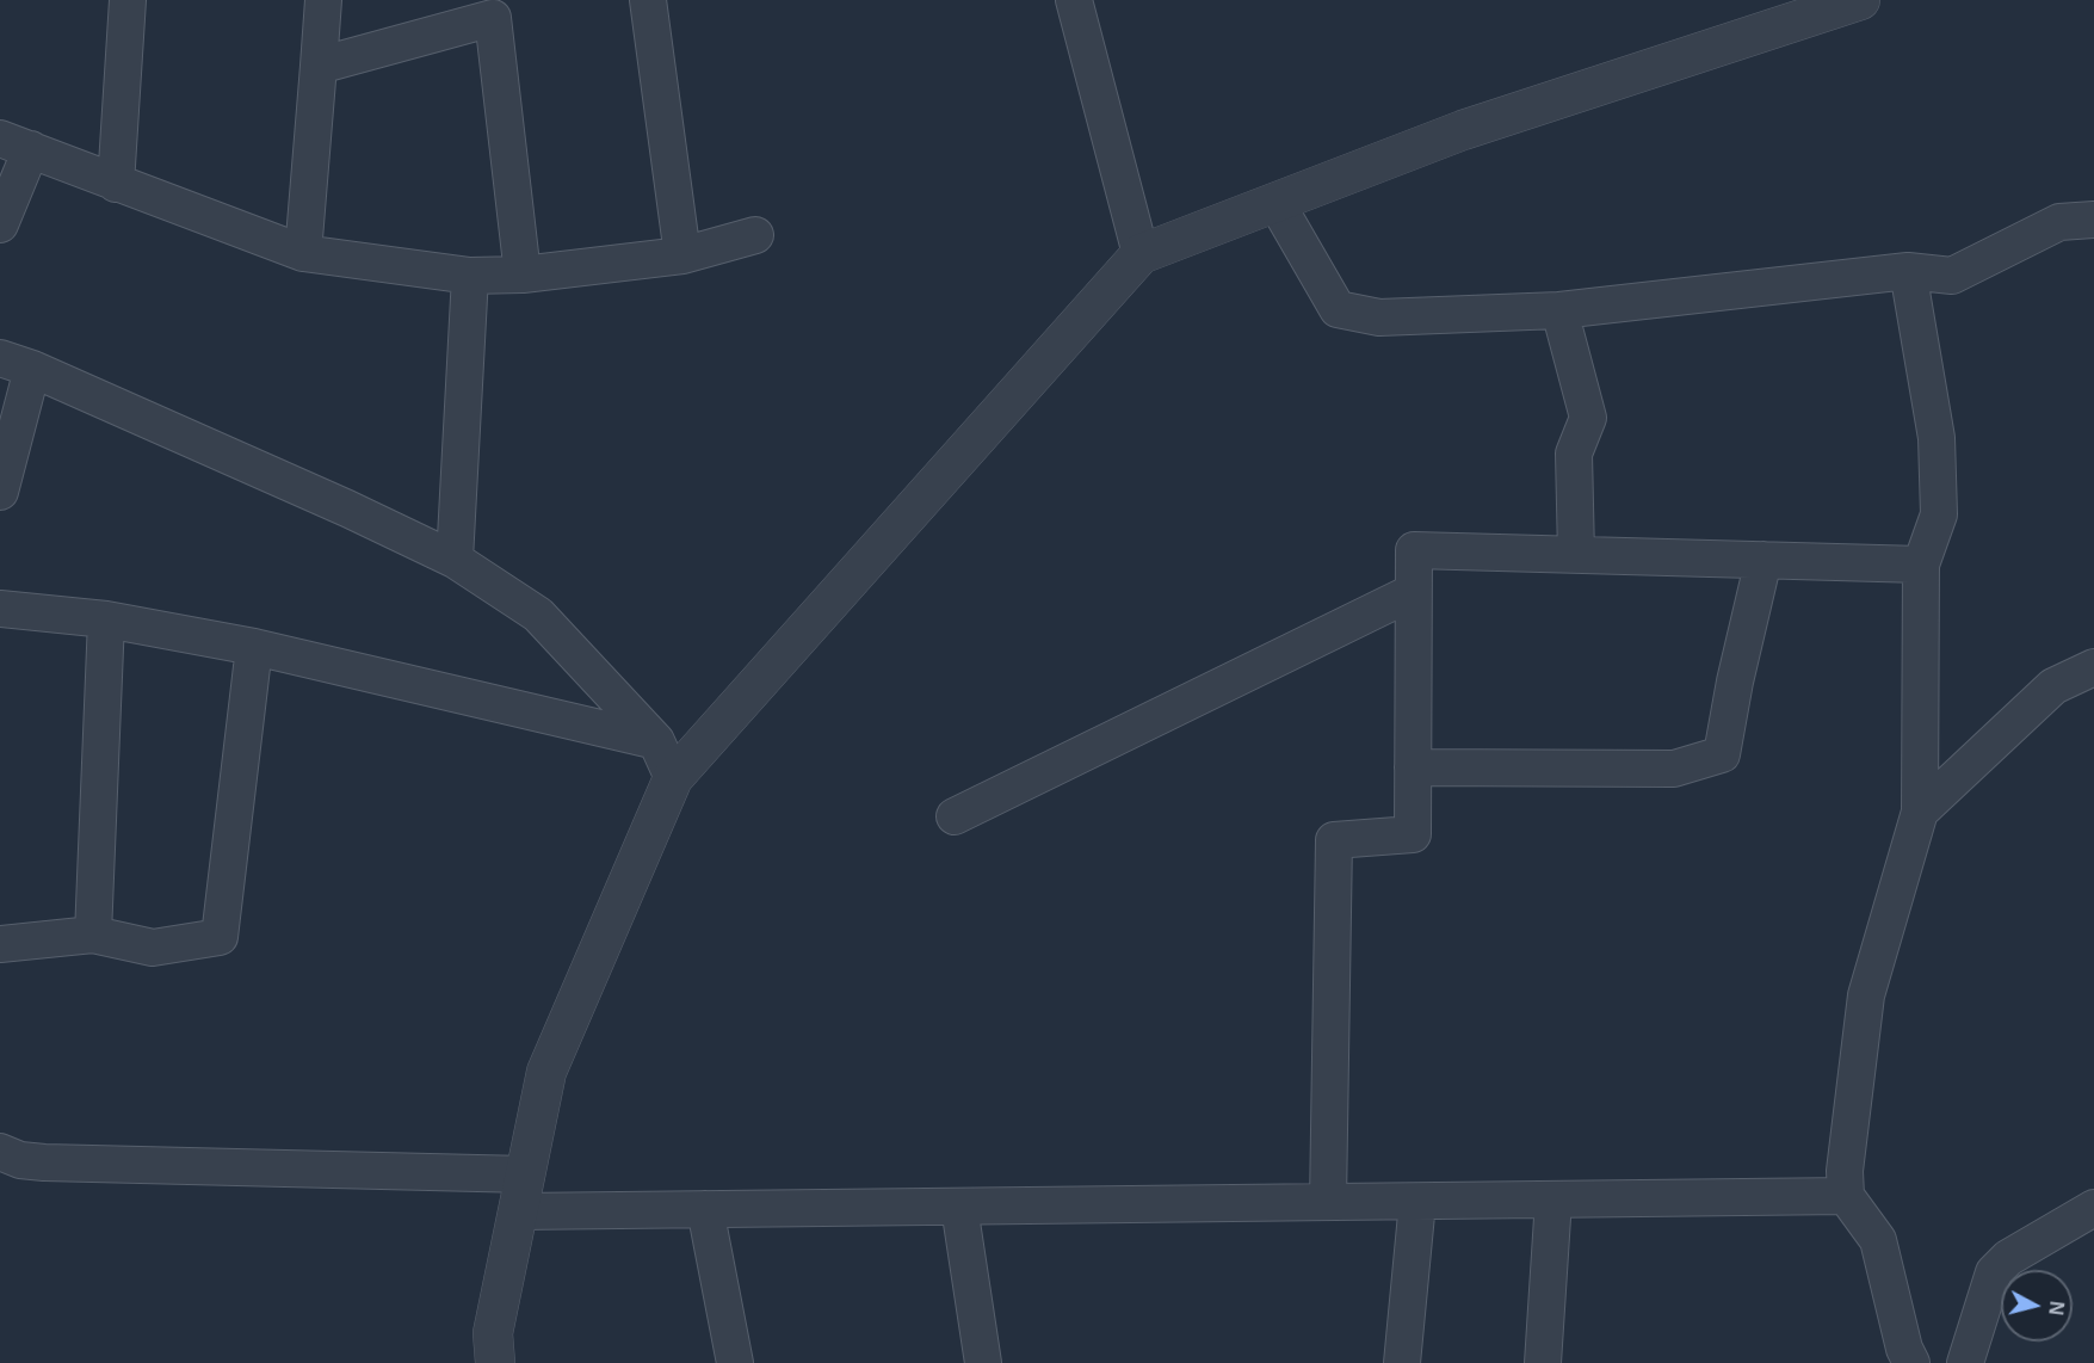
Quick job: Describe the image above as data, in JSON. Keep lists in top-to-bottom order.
{
  "north": "right"
}
